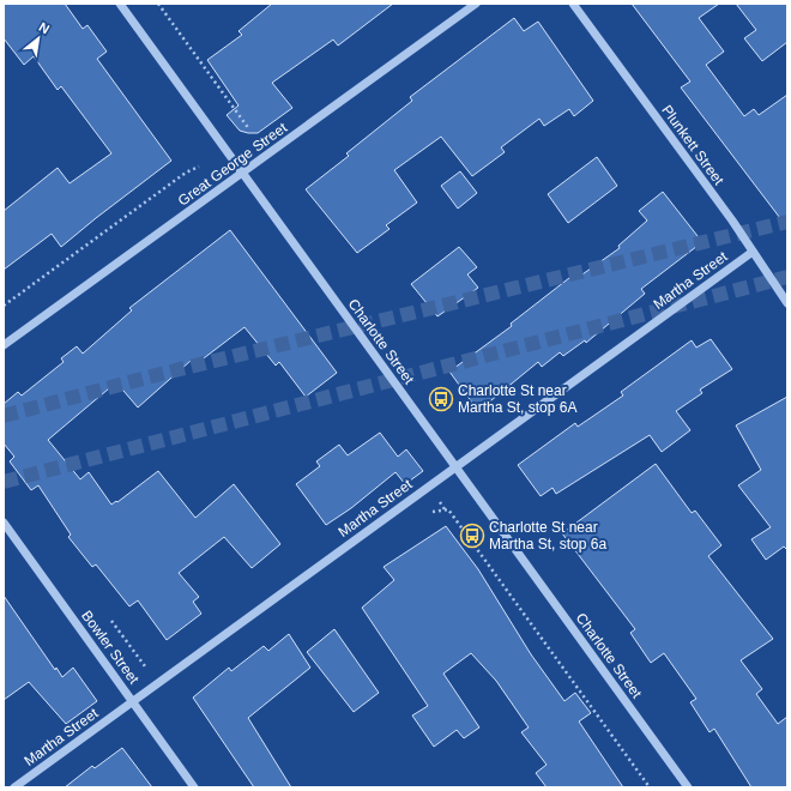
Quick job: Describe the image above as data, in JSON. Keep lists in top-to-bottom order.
{
  "streets": {
    "street": [
      "Plunkett Street",
      "Great George Street",
      "Martha Street",
      "Charlotte Street",
      "Bowler Street"
    ]
  },
  "crossings": [
    ["Plunkett Street", "Martha Street"],
    ["Great George Street", "Charlotte Street"],
    ["Martha Street", "Charlotte Street"],
    ["Martha Street", "Bowler Street"]
  ],
  "places": {
    "bus stop": ["Charlotte St near Martha St, stop 6A", "Charlotte St near Martha St, stop 6a"]
  },
  "north": "top right"
}
